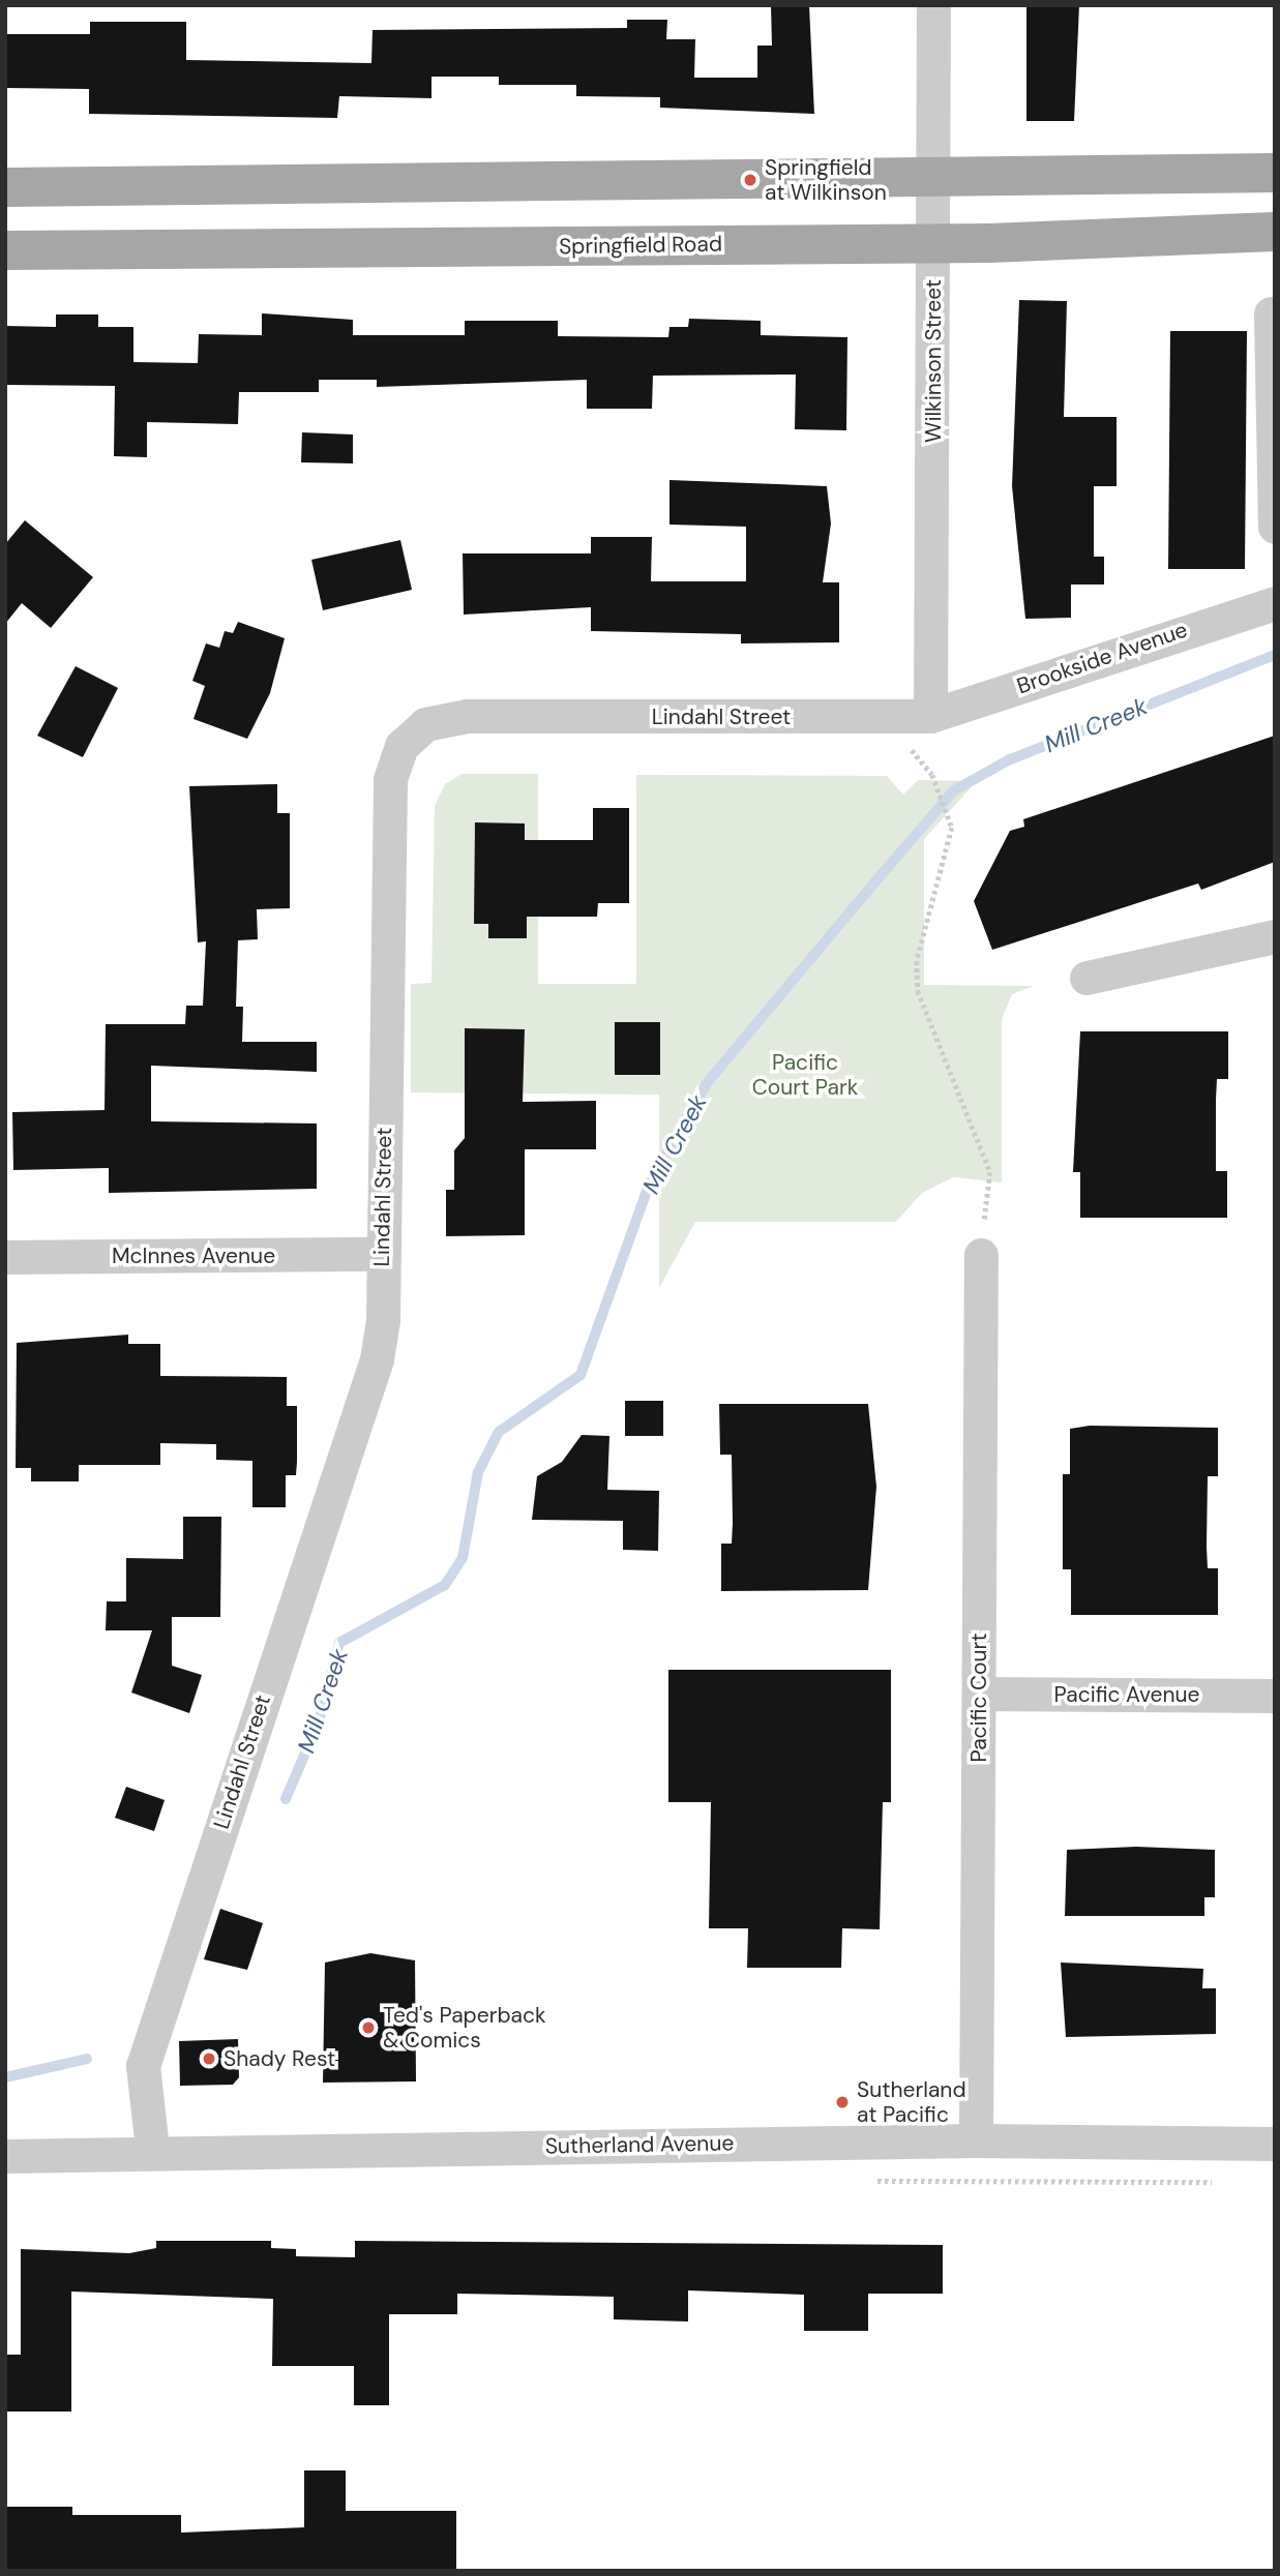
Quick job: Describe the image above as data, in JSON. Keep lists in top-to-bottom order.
{
  "streets": {
    "main road": ["Springfield Road"],
    "street": [
      "Wilkinson Street",
      "Brookside Avenue",
      "Lindahl Street",
      "McInnes Avenue",
      "Pacific Avenue",
      "Pacific Court",
      "Sutherland Avenue"
    ]
  },
  "crossings": [
    ["Springfield Road", "Wilkinson Street"],
    ["Wilkinson Street", "Brookside Avenue"],
    ["Wilkinson Street", "Lindahl Street"],
    ["Brookside Avenue", "Lindahl Street"],
    ["Lindahl Street", "McInnes Avenue"],
    ["Lindahl Street", "Sutherland Avenue"],
    ["Pacific Avenue", "Pacific Court"],
    ["Pacific Court", "Sutherland Avenue"]
  ],
  "water": ["Mill Creek"],
  "parks": ["Pacific Court Park"],
  "places": [
    "Springfield at Wilkinson",
    "Ted's Paperback & Comics",
    "Shady Rest",
    "Sutherland at Pacific"
  ]
}
